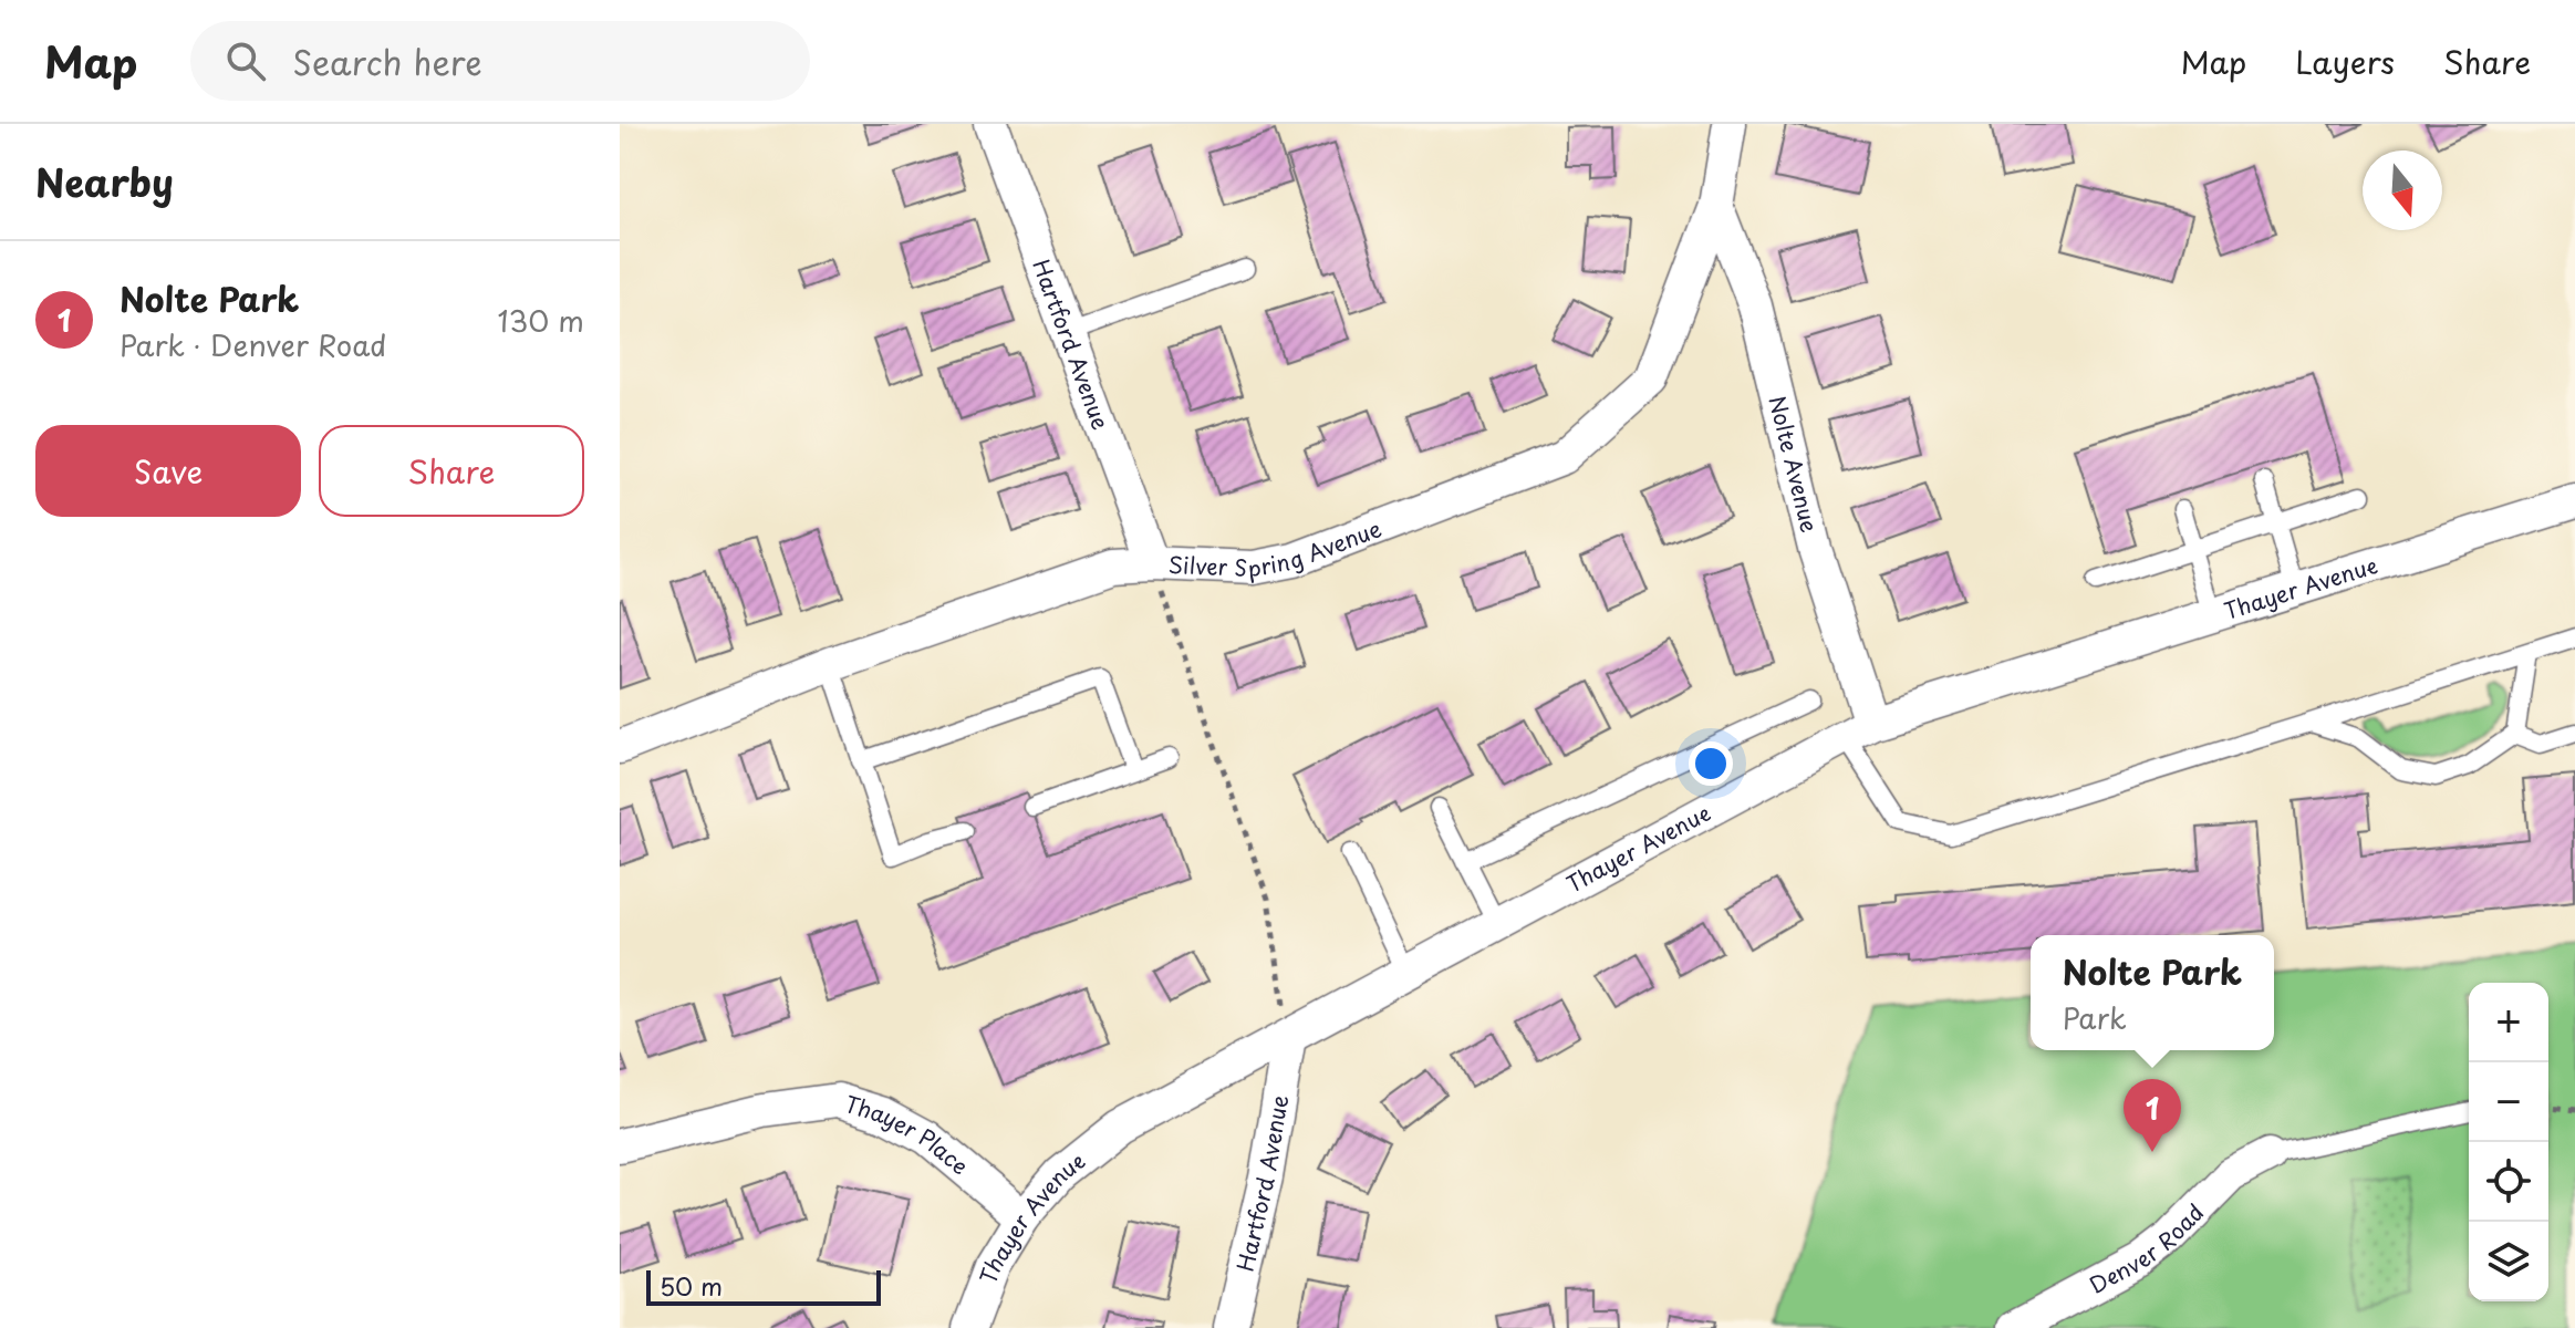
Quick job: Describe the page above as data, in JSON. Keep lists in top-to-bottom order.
{
  "streets": {
    "street": [
      "Hartford Avenue",
      "Nolte Avenue",
      "Silver Spring Avenue",
      "Thayer Avenue",
      "Thayer Place",
      "Denver Road"
    ]
  },
  "crossings": [
    ["Hartford Avenue", "Silver Spring Avenue"],
    ["Hartford Avenue", "Thayer Avenue"],
    ["Nolte Avenue", "Silver Spring Avenue"],
    ["Nolte Avenue", "Thayer Avenue"],
    ["Thayer Avenue", "Thayer Place"]
  ],
  "scale_bar": "50 m",
  "north": "bottom",
  "page": {
    "header": "Map",
    "search": "Search here",
    "nav": ["Map", "Layers", "Share"],
    "heading": "Nearby",
    "list": [
      {
        "mark": "1",
        "name": "Nolte Park",
        "note": "Park · Denver Road",
        "value": "130 m"
      }
    ],
    "buttons": ["Save", "Share"],
    "popup": ["Nolte Park", "Park"],
    "map_buttons": ["+", "−"],
    "pins": "1",
    "scale": "50 m"
  }
}
